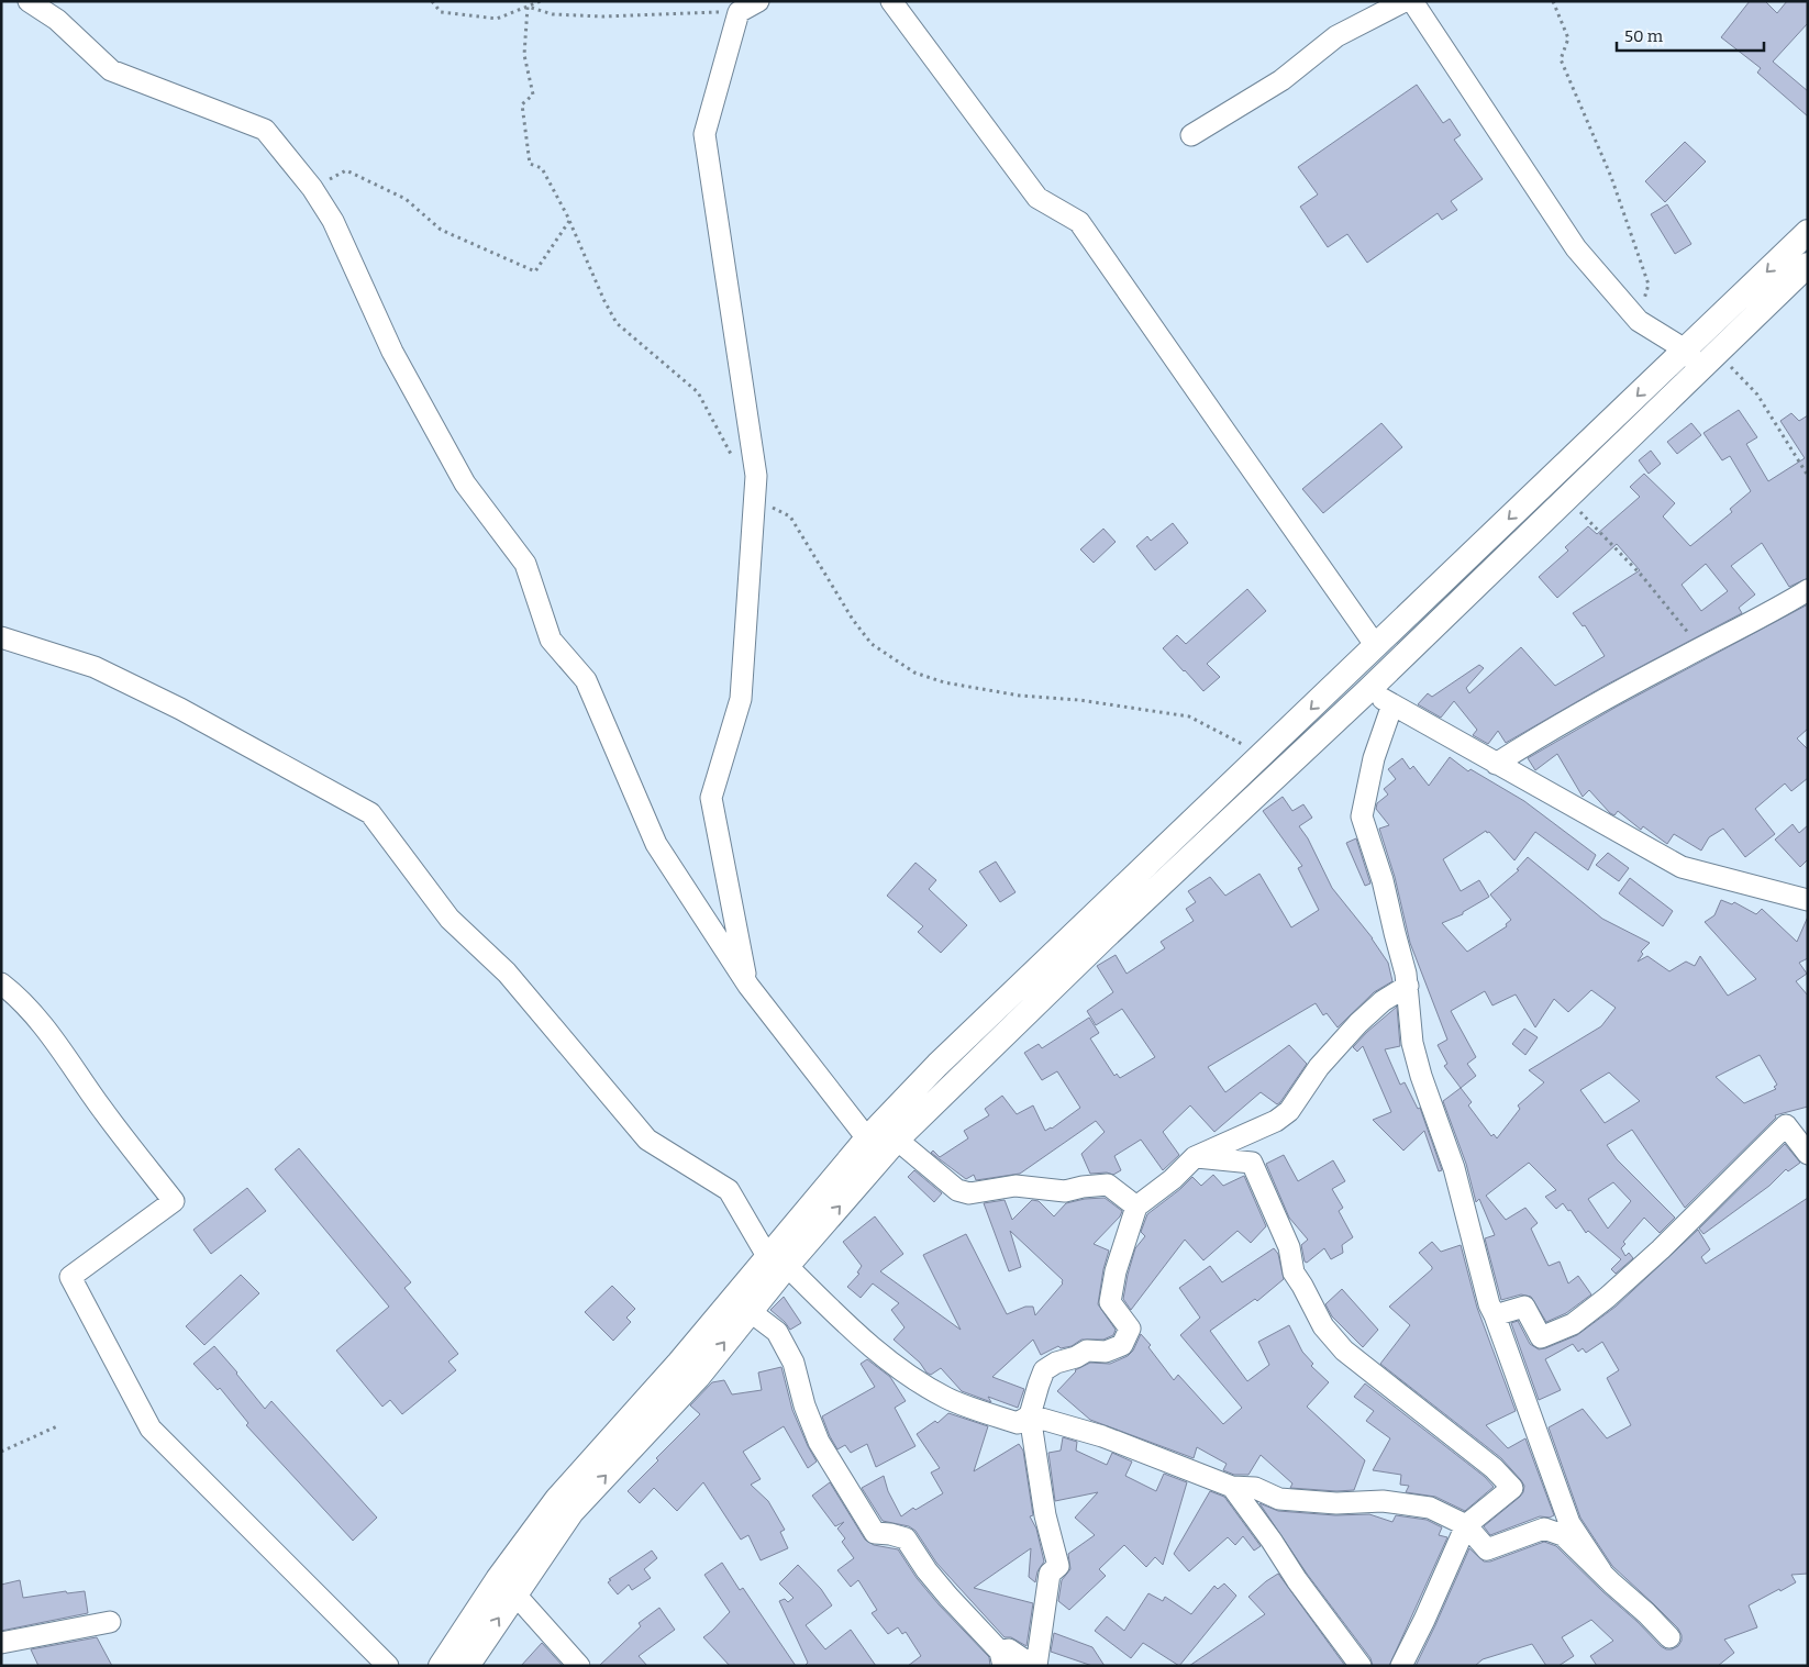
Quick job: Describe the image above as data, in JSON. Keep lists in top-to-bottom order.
{
  "scale_bar": "50 m"
}
